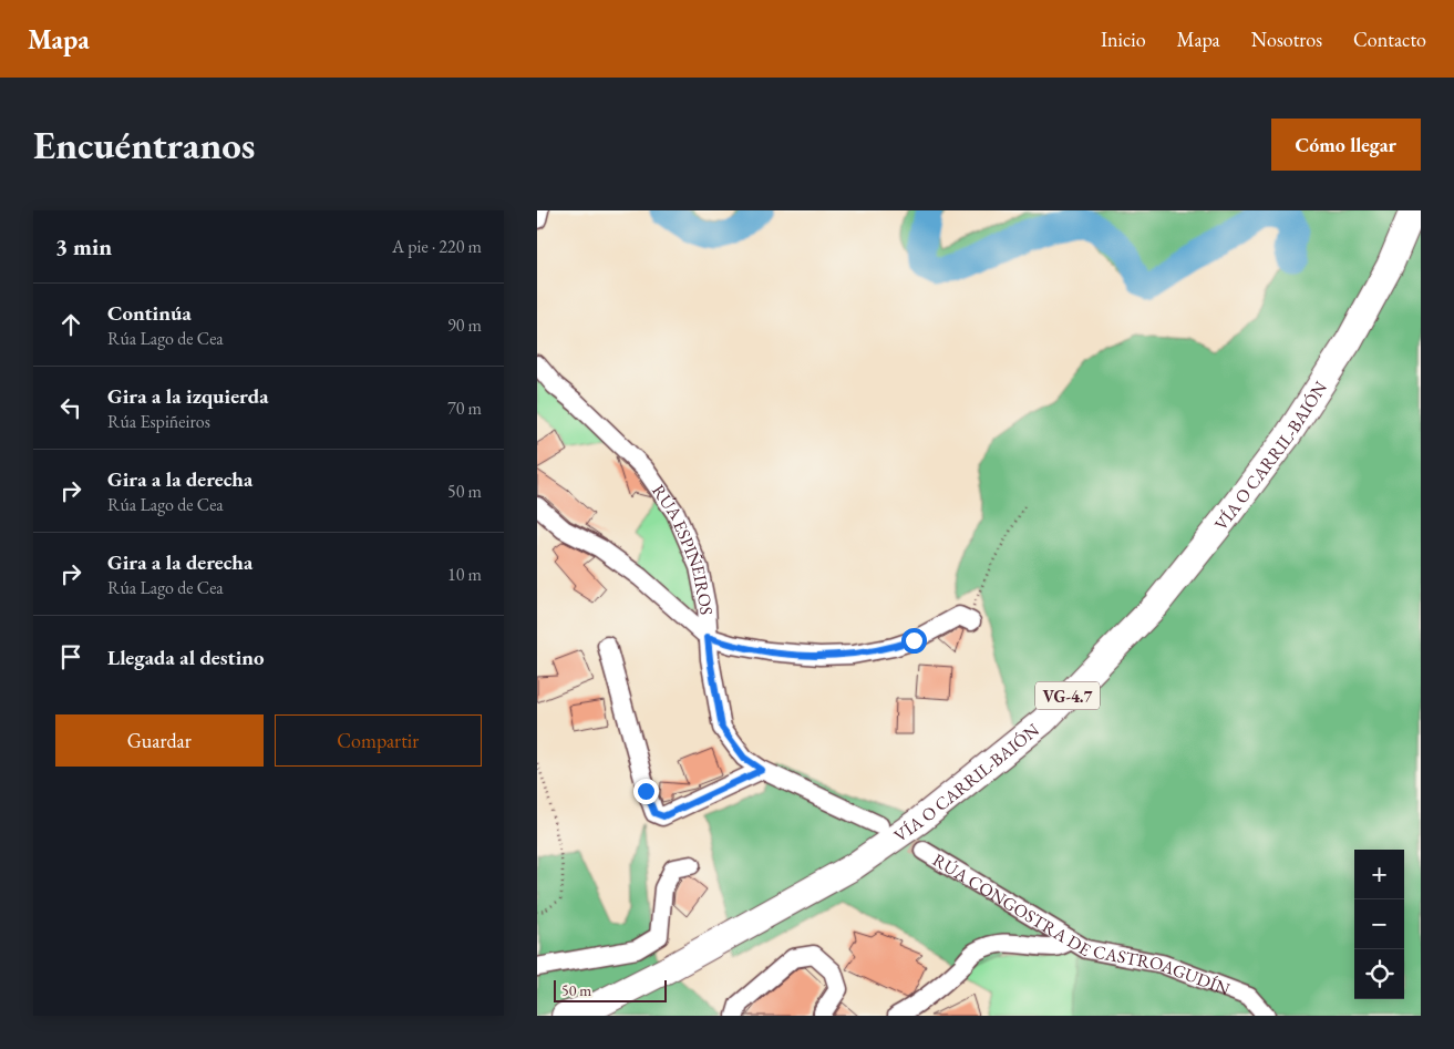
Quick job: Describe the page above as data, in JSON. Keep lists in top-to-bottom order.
{
  "streets": {
    "highway": ["VÍA O CARRIL-BAIÓN", "VG-4.7"],
    "street": ["RÚA ESPIÑEIROS", "RÚA CONGOSTRA DE CASTROAGUDÍN"]
  },
  "scale_bar": "50 m",
  "page": {
    "header": "Mapa",
    "nav": [
      "Inicio",
      "Mapa",
      "Nosotros",
      "Contacto"
    ],
    "buttons": [
      "Cómo llegar",
      ["Guardar", "Compartir"]
    ],
    "title": "Encuéntranos",
    "heading": ["3 min", "A pie · 220 m"],
    "list": [
      ["Continúa", "Rúa Lago de Cea", "90 m"],
      ["Gira a la izquierda", "Rúa Espiñeiros", "70 m"],
      ["Gira a la derecha", "Rúa Lago de Cea", "50 m"],
      ["Gira a la derecha", "Rúa Lago de Cea", "10 m"],
      "Llegada al destino"
    ],
    "map_buttons": ["+", "−"],
    "scale": "50 m"
  }
}
